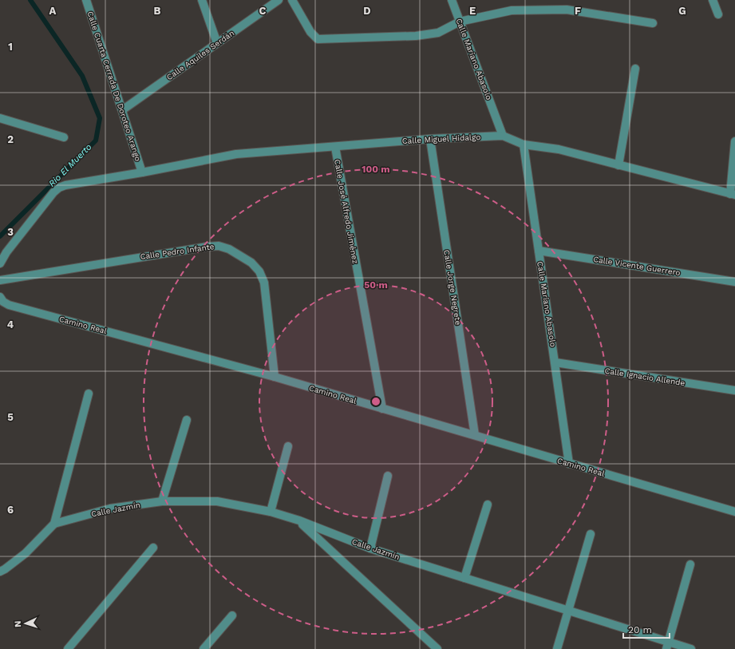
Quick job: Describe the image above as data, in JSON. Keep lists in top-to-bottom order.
{
  "streets": {
    "street": [
      "Calle Aquiles Serdán",
      "Calle Mariano Abasolo",
      "Calle Cuarta Cerrada De Doroteo Arango",
      "Calle Miguel Hidalgo",
      "Calle José Alfredo Jiménez",
      "Calle Pedro Infante",
      "Calle Vicente Guerrero",
      "Calle Jorge Negrete",
      "Camino Real",
      "Calle Ignacio Allende",
      "Calle Jazmín"
    ]
  },
  "crossings": [
    ["Calle Aquiles Serdán", "Calle Cuarta Cerrada De Doroteo Arango"],
    ["Calle Mariano Abasolo", "Calle Miguel Hidalgo"],
    ["Calle Mariano Abasolo", "Calle Vicente Guerrero"],
    ["Calle Mariano Abasolo", "Camino Real"],
    ["Calle Mariano Abasolo", "Calle Ignacio Allende"],
    ["Calle Cuarta Cerrada De Doroteo Arango", "Calle Miguel Hidalgo"],
    ["Calle Miguel Hidalgo", "Calle José Alfredo Jiménez"],
    ["Calle Miguel Hidalgo", "Calle Jorge Negrete"],
    ["Calle José Alfredo Jiménez", "Camino Real"],
    ["Calle Pedro Infante", "Camino Real"],
    ["Calle Jorge Negrete", "Camino Real"]
  ],
  "water": ["Rio El Muerto"],
  "scale_bar": "20 m",
  "north": "left",
  "grid": {
    "columns": [
      "A",
      "B",
      "C",
      "D",
      "E",
      "F",
      "G"
    ],
    "rows": [
      "1",
      "2",
      "3",
      "4",
      "5",
      "6"
    ]
  },
  "rings": ["100 m", "50 m"]
}
